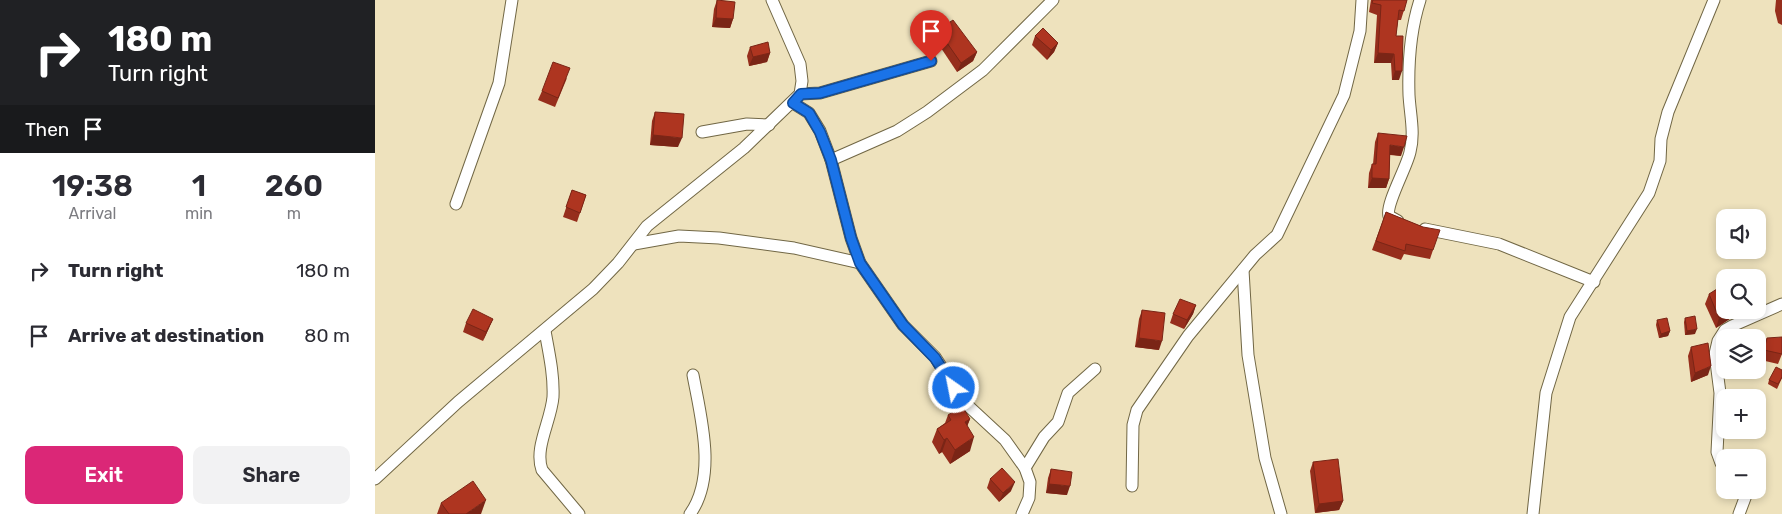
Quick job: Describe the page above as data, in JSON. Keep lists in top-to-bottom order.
{
  "page": {
    "turn": ["180 m", "Turn right"],
    "then": "Then",
    "eta": [
      "19:38",
      "Arrival",
      "1",
      "min",
      "260",
      "m"
    ],
    "map_buttons": ["+", "−"],
    "list": [
      {
        "name": "Turn right",
        "value": "180 m"
      },
      {
        "name": "Arrive at destination",
        "value": "80 m"
      }
    ],
    "buttons": ["Exit", "Share"]
  }
}
